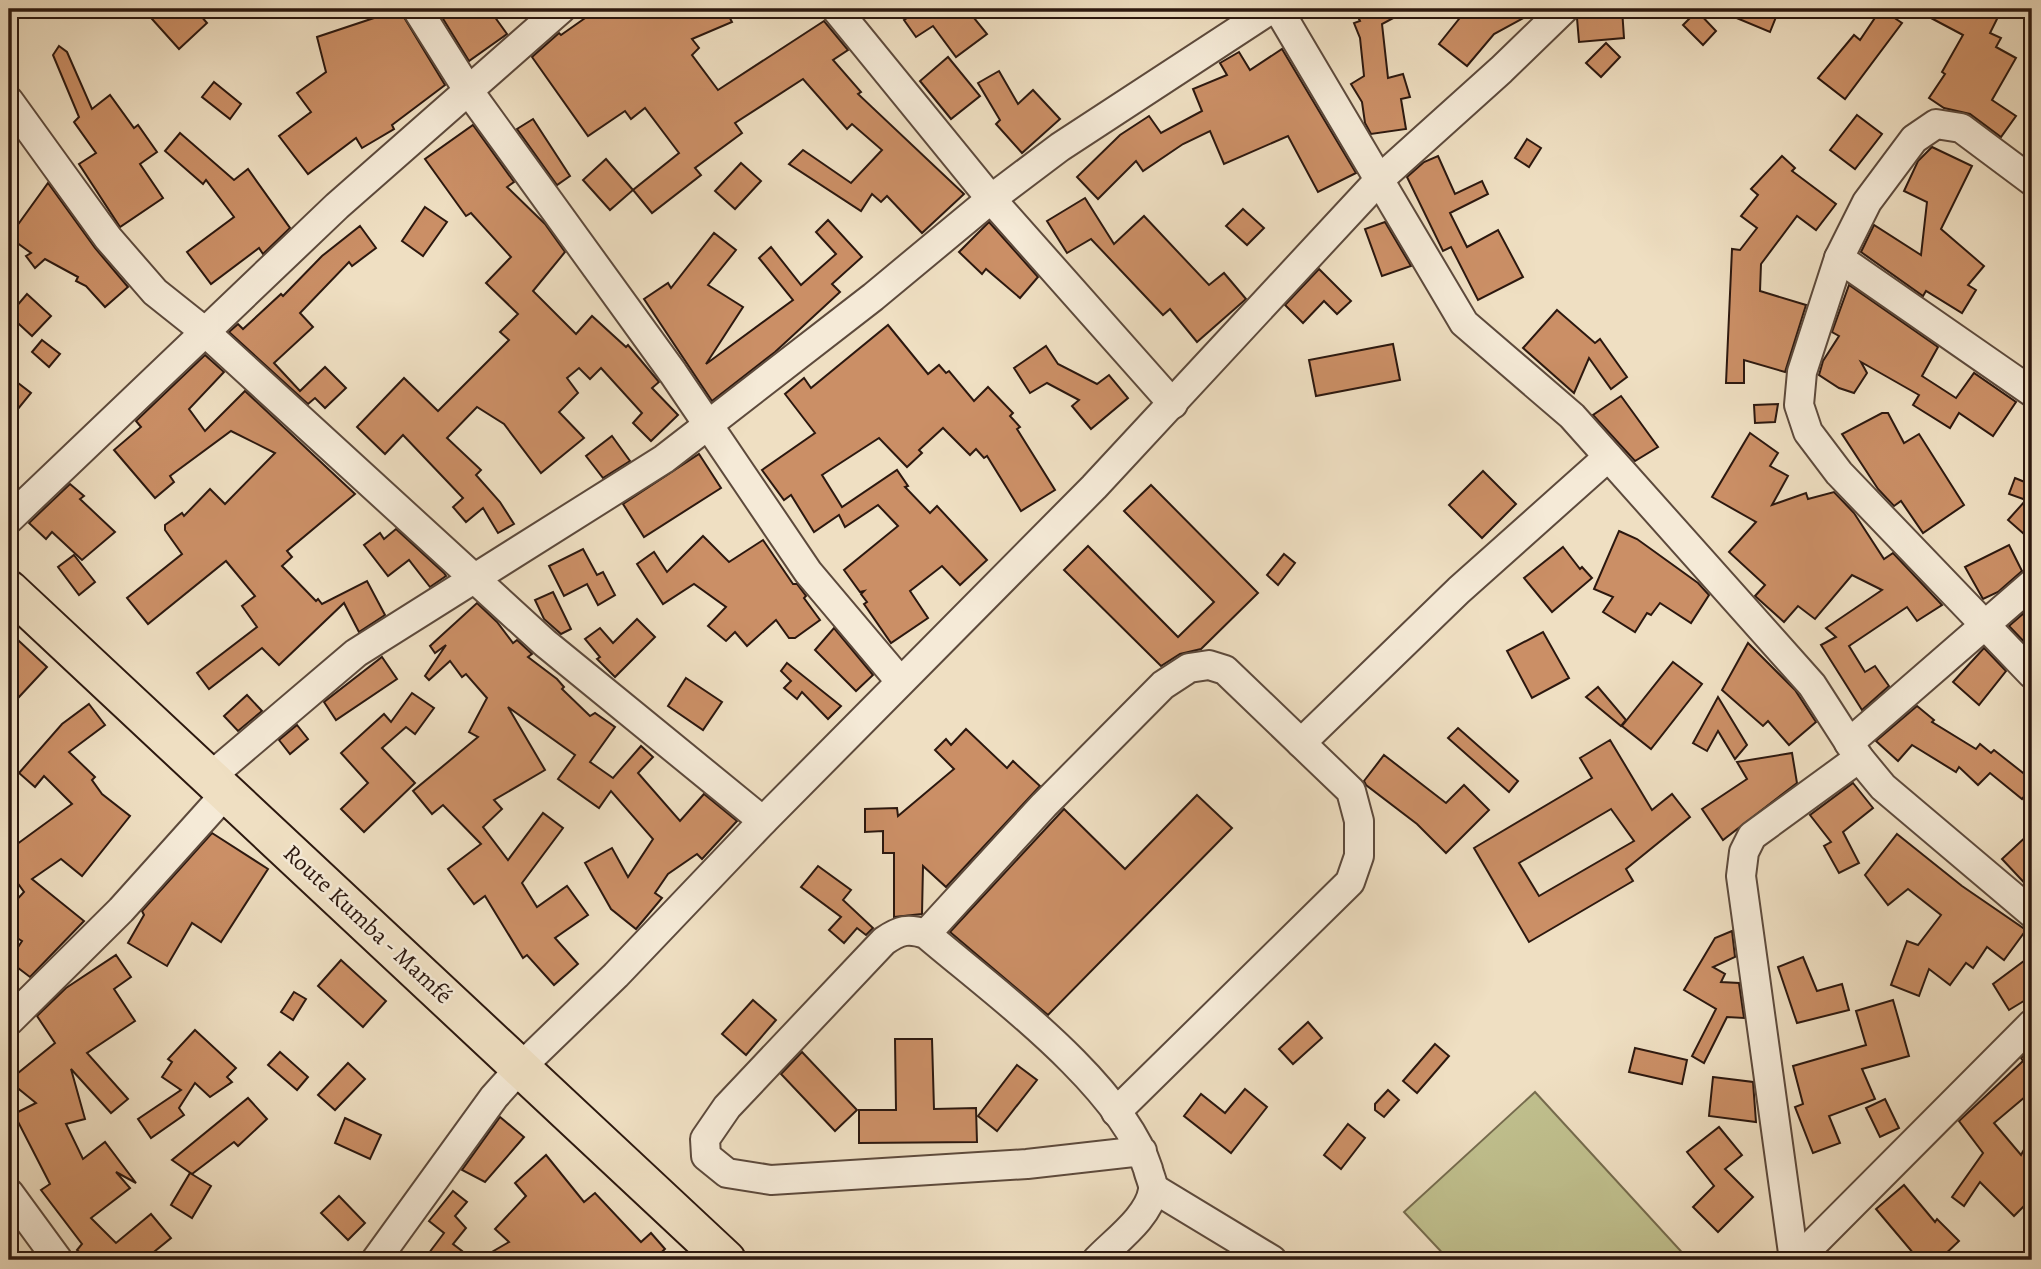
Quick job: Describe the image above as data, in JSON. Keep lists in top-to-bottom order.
{
  "streets": {
    "highway": ["Route Kumba - Mamfé"]
  }
}
